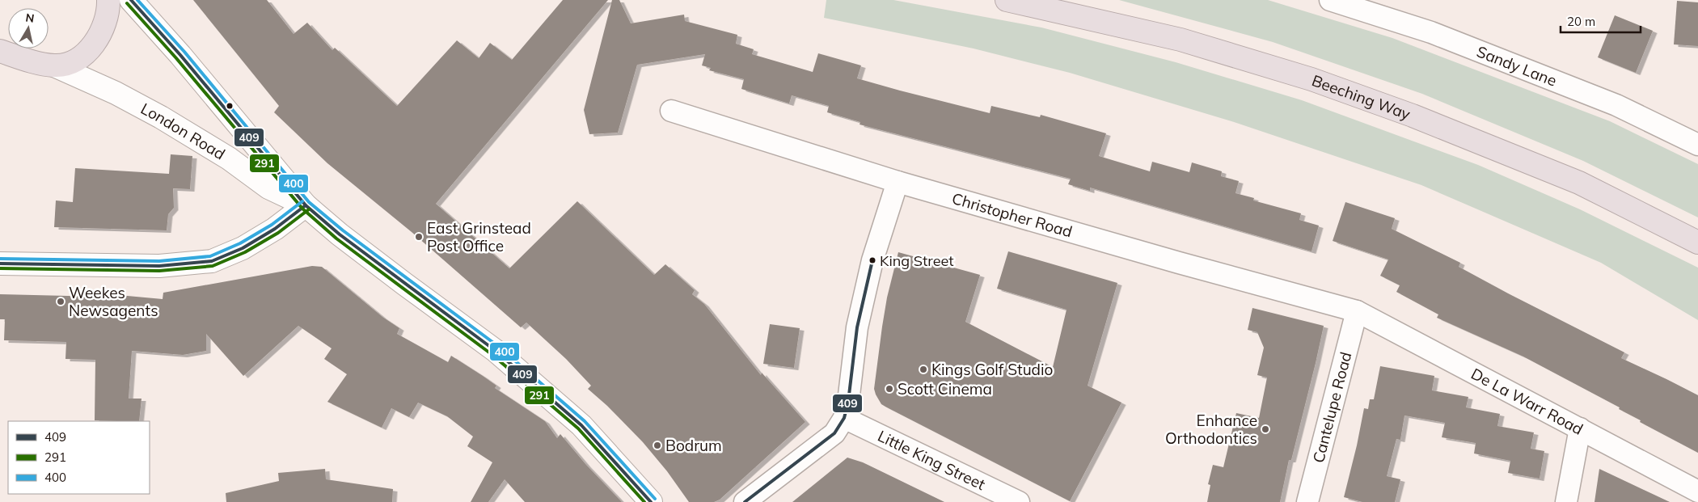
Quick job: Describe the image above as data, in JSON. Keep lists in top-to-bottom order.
{
  "streets": {
    "highway": ["Beeching Way", "London Road"],
    "street": [
      "Sandy Lane",
      "Christopher Road",
      "De La Warr Road",
      "Cantelupe Road",
      "Little King Street"
    ]
  },
  "crossings": [
    ["Christopher Road", "De La Warr Road"],
    ["Christopher Road", "Cantelupe Road"],
    ["De La Warr Road", "Cantelupe Road"]
  ],
  "places": [
    "East Grinstead Post Office",
    "King Street",
    "Weekes Newsagents",
    "Kings Golf Studio",
    "Scott Cinema",
    "Enhance Orthodontics",
    "Bodrum"
  ],
  "lines": ["transit line 409", "transit line 400", "transit line 291"],
  "legend": ["409", "291", "400"],
  "scale_bar": "20 m",
  "north": "top"
}
